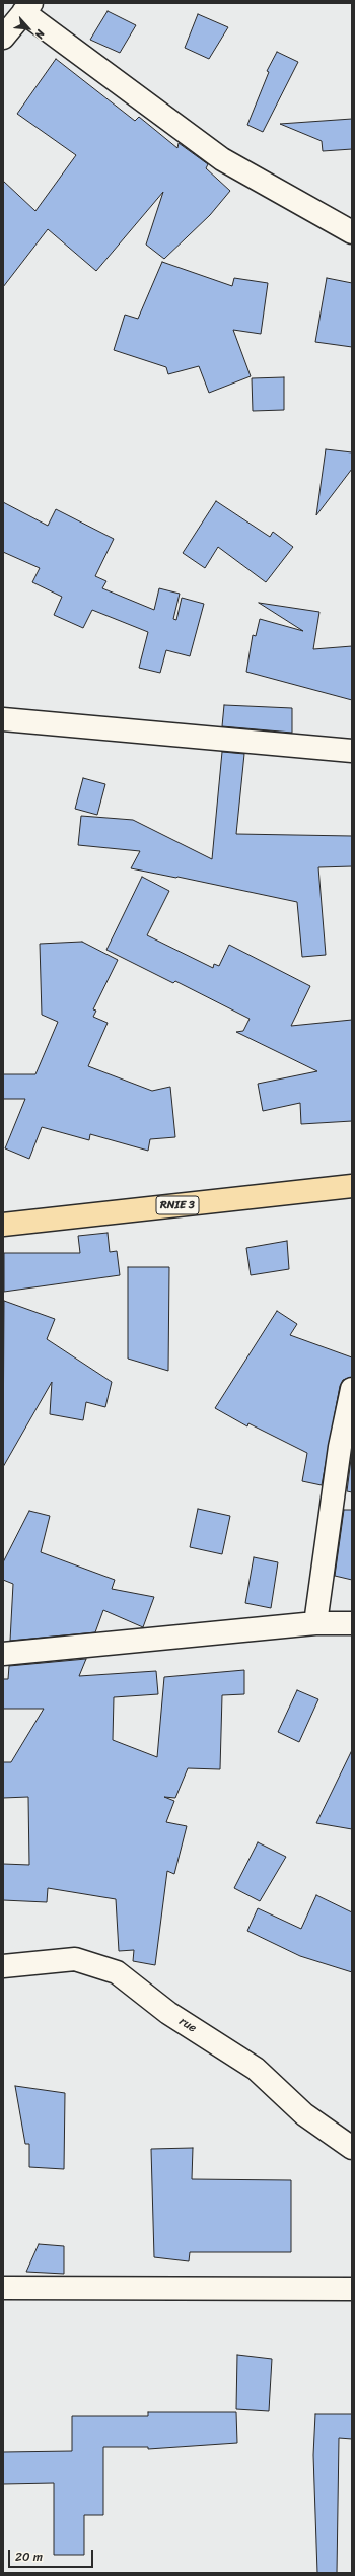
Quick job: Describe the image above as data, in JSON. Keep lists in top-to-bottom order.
{
  "streets": {
    "highway": ["RNIE 3"],
    "street": ["rue"]
  },
  "scale_bar": "20 m",
  "north": "bottom right"
}
